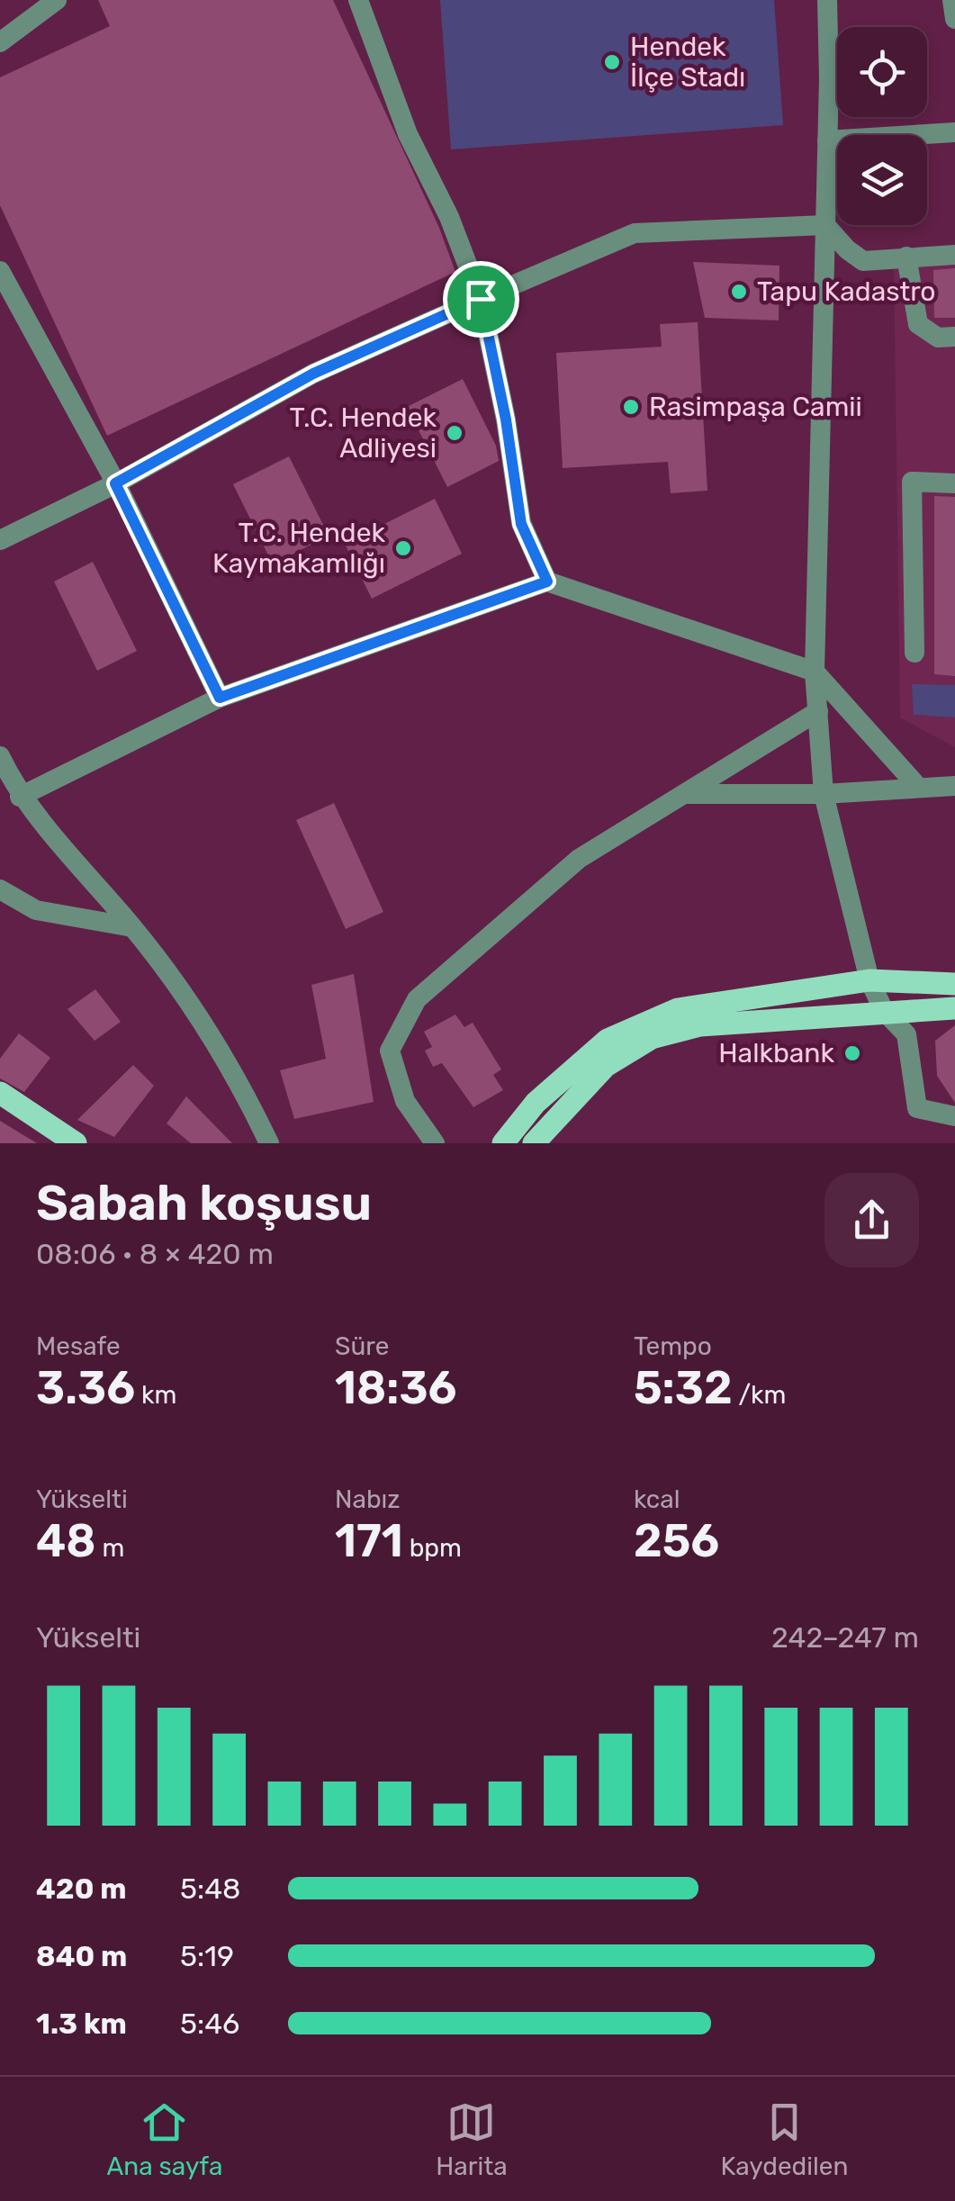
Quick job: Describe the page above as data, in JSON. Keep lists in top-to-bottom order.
{
  "places": [
    "Hendek İlçe Stadı",
    "Tapu Kadastro",
    "Rasimpaşa Camii",
    "T.C. Hendek Adliyesi",
    "T.C. Hendek Kaymakamlığı",
    "Halkbank"
  ],
  "page": {
    "heading": ["Sabah koşusu", "08:06 · 8 × 420 m"],
    "stats": [
      ["Mesafe", "3.36 km"],
      ["Süre", "18:36"],
      ["Tempo", "5:32 /km"],
      ["Yükselti", "48 m"],
      ["Nabız", "171 bpm"],
      ["kcal", "256"]
    ],
    "chart": ["Yükselti", "242–247 m"],
    "list": [
      {
        "name": "420 m",
        "note": "5:48"
      },
      {
        "name": "840 m",
        "note": "5:19"
      },
      {
        "name": "1.3 km",
        "note": "5:46"
      }
    ],
    "tabs": ["Ana sayfa", "Harita", "Kaydedilen"]
  }
}
